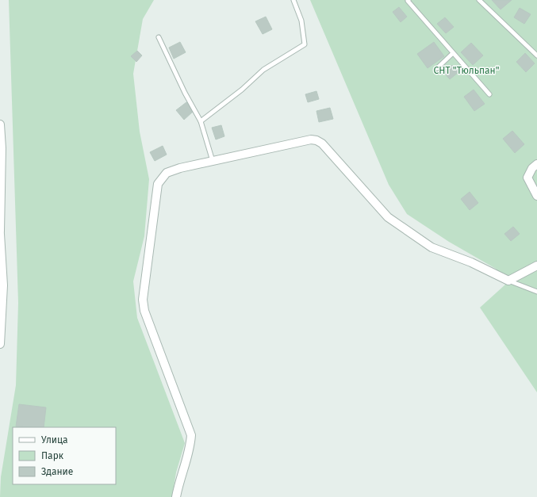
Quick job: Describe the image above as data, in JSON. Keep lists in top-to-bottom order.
{
  "parks": ["СНТ \"Тюльпан\""],
  "legend": ["Улица", "Парк", "Здание"]
}
